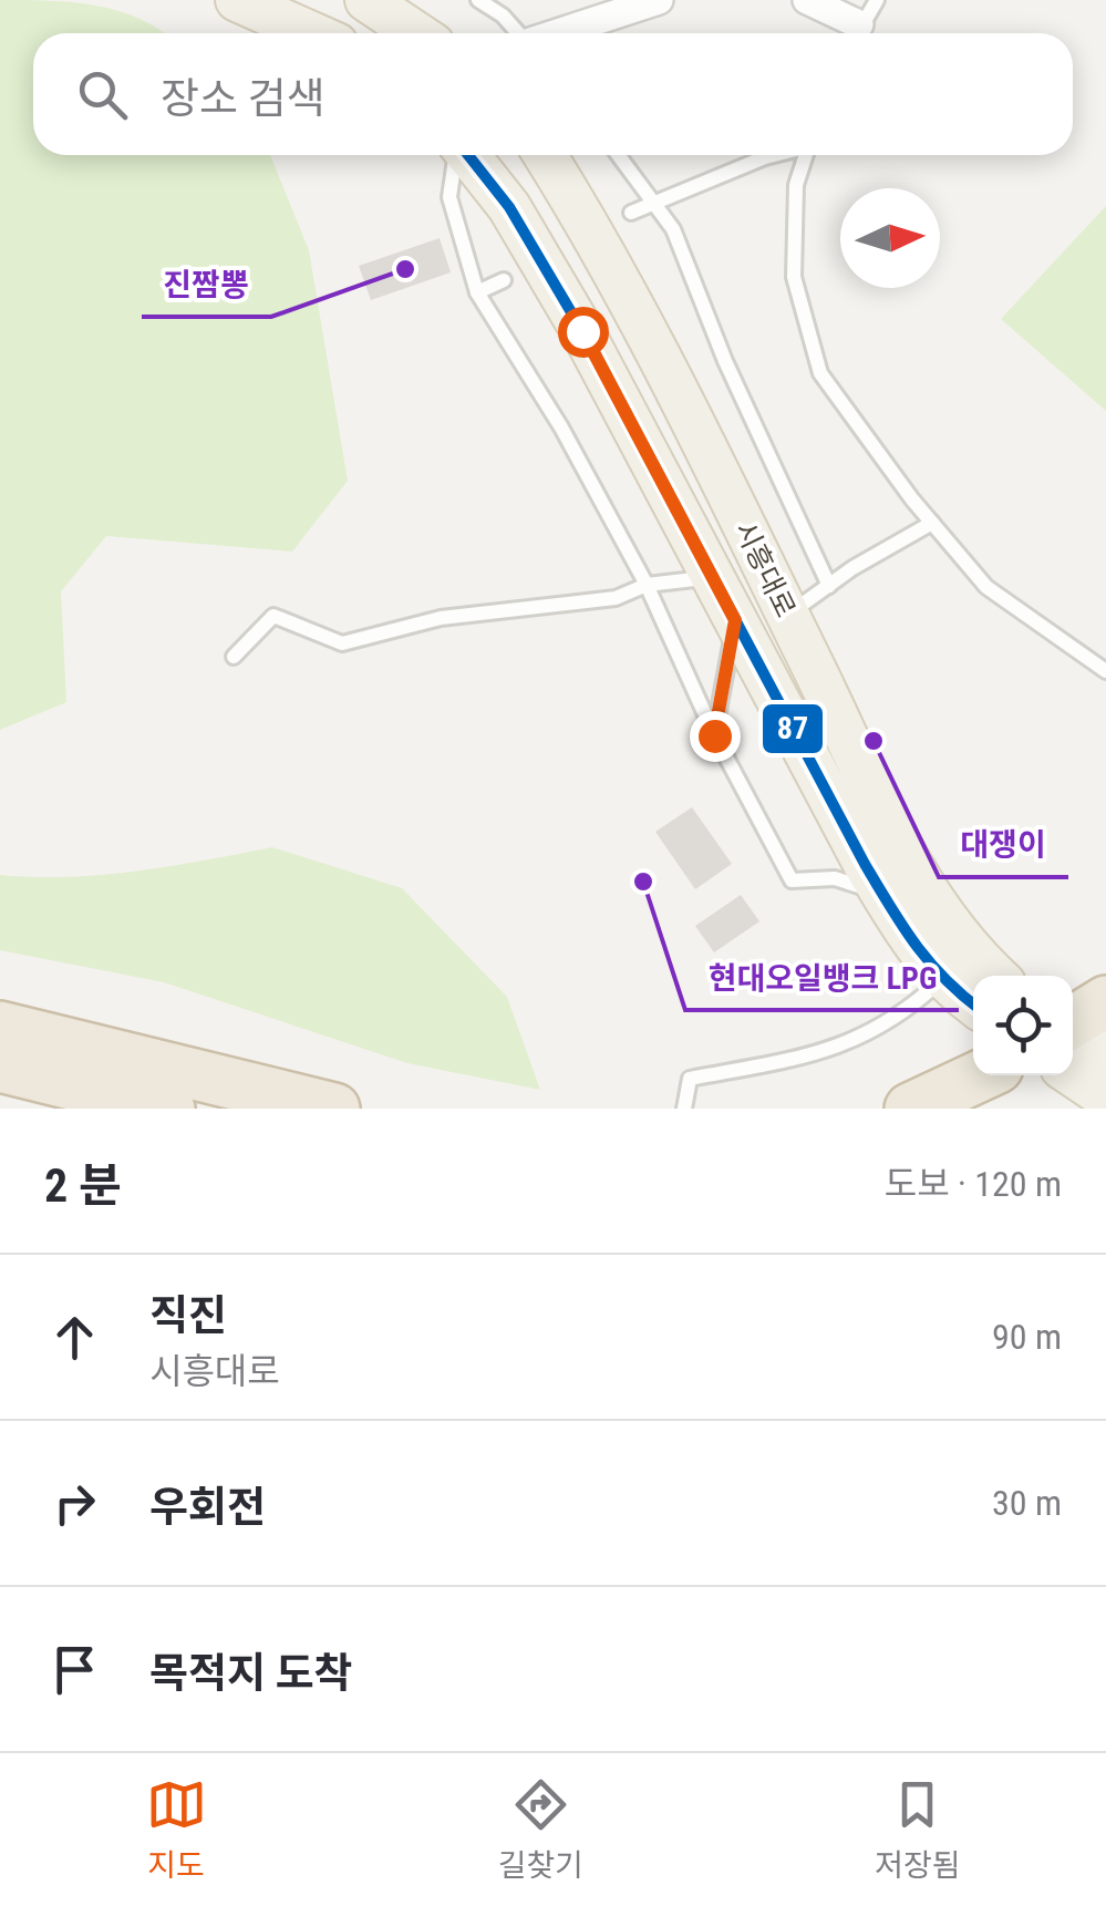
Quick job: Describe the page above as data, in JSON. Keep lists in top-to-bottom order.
{
  "streets": {
    "main road": ["시흥대로"]
  },
  "places": ["진짬뽕", "대쟁이", "현대오일뱅크 LPG"],
  "lines": ["transit line 87"],
  "north": "right",
  "page": {
    "search": "장소 검색",
    "heading": ["2 분", "도보 · 120 m"],
    "list": [
      ["직진", "시흥대로", "90 m"],
      ["우회전", "30 m"],
      "목적지 도착"
    ],
    "nav": ["지도", "길찾기", "저장됨"]
  }
}
